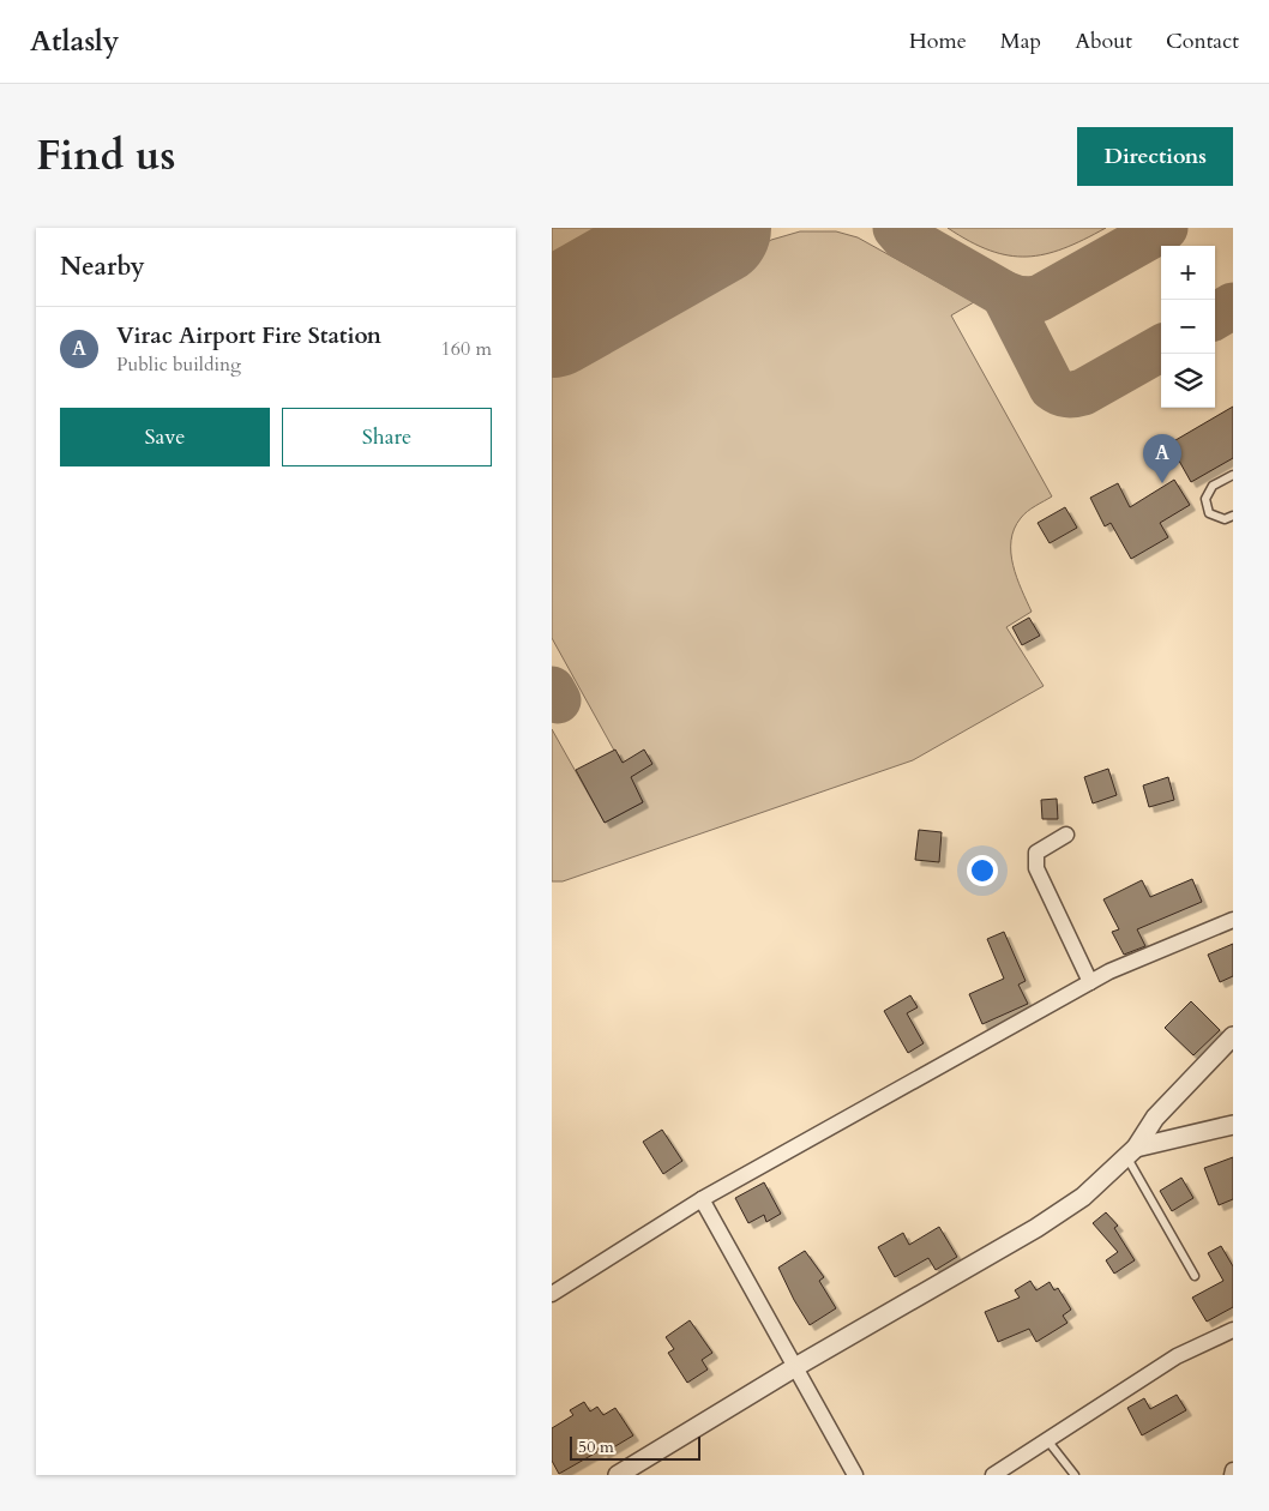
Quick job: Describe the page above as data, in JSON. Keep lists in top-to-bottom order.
{
  "scale_bar": "50 m",
  "page": {
    "header": "Atlasly",
    "nav": [
      "Home",
      "Map",
      "About",
      "Contact"
    ],
    "title": "Find us",
    "buttons": [
      "Directions",
      ["Save", "Share"]
    ],
    "heading": "Nearby",
    "map_buttons": ["+", "−"],
    "list": [
      {
        "mark": "A",
        "name": "Virac Airport Fire Station",
        "note": "Public building",
        "value": "160 m"
      }
    ],
    "pins": "A",
    "scale": "50 m"
  }
}
